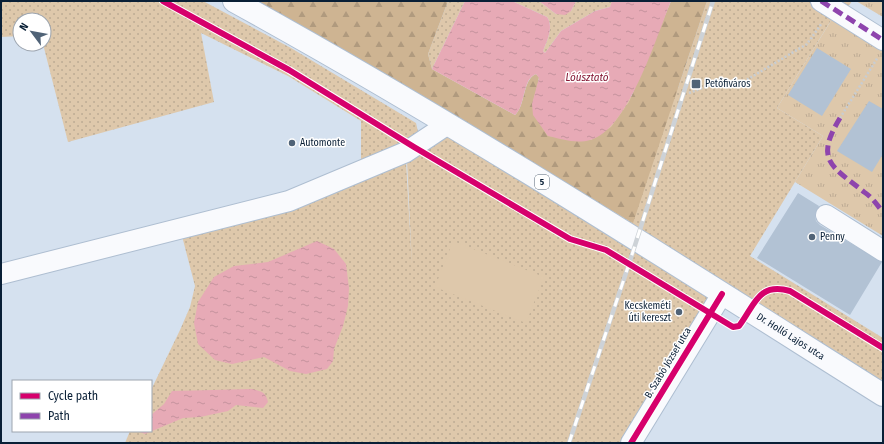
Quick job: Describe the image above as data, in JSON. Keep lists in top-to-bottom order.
{
  "streets": {
    "main road": ["5", "Dr. Holló Lajos utca"],
    "street": ["B. Szabó József utca"]
  },
  "crossings": [
    ["5", "Dr. Holló Lajos utca"],
    ["Dr. Holló Lajos utca", "B. Szabó József utca"]
  ],
  "water": ["Lóúsztató"],
  "places": {
    "transit": ["Petőfiváros"],
    "other": ["Automonte", "Penny", "Kecskeméti úti kereszt"]
  },
  "legend": ["Cycle path", "Path"],
  "north": "top left"
}
